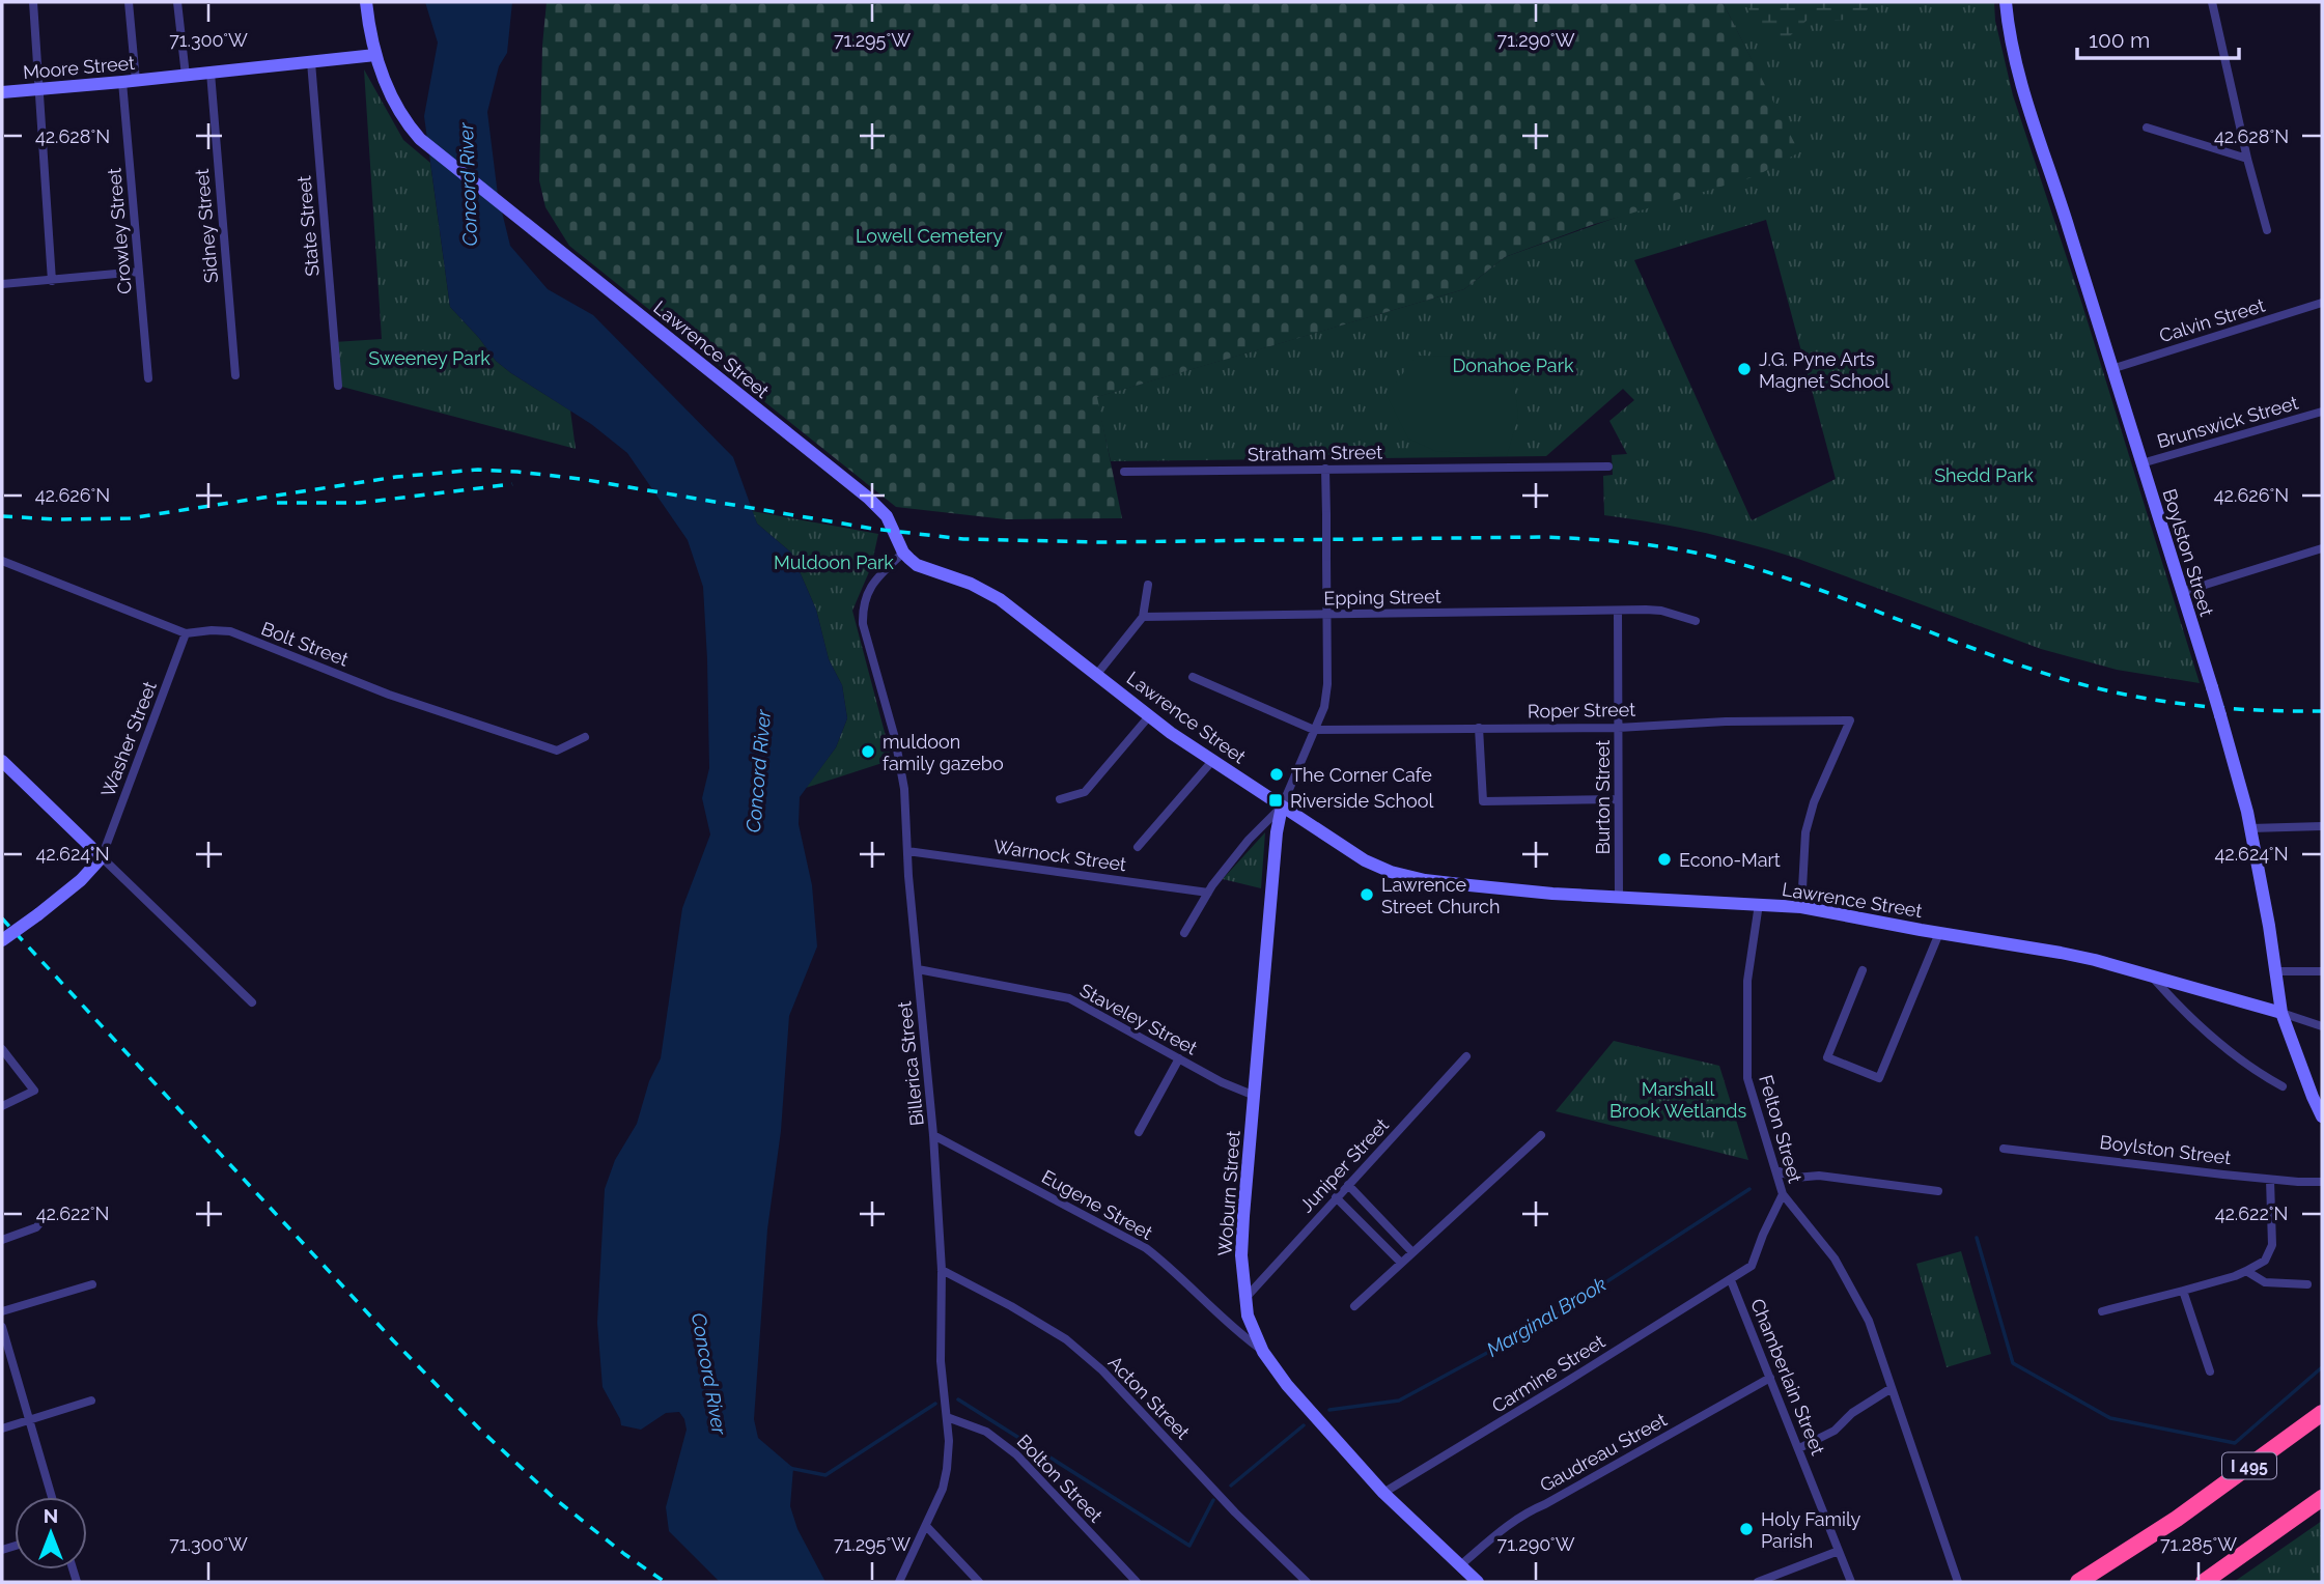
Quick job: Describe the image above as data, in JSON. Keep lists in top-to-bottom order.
{
  "streets": {
    "highway": ["I 495"],
    "main road": [
      "Moore Street",
      "Lawrence Street",
      "Boylston Street",
      "Woburn Street"
    ],
    "street": [
      "Sidney Street",
      "State Street",
      "Crowley Street",
      "Calvin Street",
      "Brunswick Street",
      "Stratham Street",
      "Epping Street",
      "Bolt Street",
      "Roper Street",
      "Washer Street",
      "Burton Street",
      "Warnock Street",
      "Staveley Street",
      "Billerica Street",
      "Felton Street",
      "Juniper Street",
      "Eugene Street",
      "Carmine Street",
      "Chamberlain Street",
      "Acton Street",
      "Gaudreau Street",
      "Bolton Street"
    ]
  },
  "crossings": [
    ["Moore Street", "Sidney Street"],
    ["Moore Street", "State Street"],
    ["Moore Street", "Crowley Street"],
    ["Moore Street", "Lawrence Street"],
    ["Calvin Street", "Boylston Street"],
    ["Lawrence Street", "Boylston Street"],
    ["Lawrence Street", "Roper Street"],
    ["Lawrence Street", "Burton Street"],
    ["Lawrence Street", "Billerica Street"],
    ["Lawrence Street", "Felton Street"],
    ["Lawrence Street", "Woburn Street"],
    ["Brunswick Street", "Boylston Street"],
    ["Epping Street", "Burton Street"],
    ["Bolt Street", "Washer Street"],
    ["Roper Street", "Burton Street"],
    ["Warnock Street", "Billerica Street"],
    ["Staveley Street", "Billerica Street"],
    ["Staveley Street", "Woburn Street"],
    ["Billerica Street", "Eugene Street"],
    ["Billerica Street", "Acton Street"],
    ["Billerica Street", "Bolton Street"],
    ["Juniper Street", "Woburn Street"],
    ["Woburn Street", "Eugene Street"],
    ["Woburn Street", "Carmine Street"],
    ["Woburn Street", "Gaudreau Street"],
    ["Carmine Street", "Chamberlain Street"],
    ["Chamberlain Street", "Gaudreau Street"]
  ],
  "water": ["Concord River", "Marginal Brook"],
  "parks": [
    "Lowell Cemetery",
    "Sweeney Park",
    "Donahoe Park",
    "Shedd Park",
    "Muldoon Park",
    "Marshall Brook Wetlands"
  ],
  "places": {
    "other": [
      "J.G. Pyne Arts Magnet School",
      "muldoon family gazebo",
      "The Corner Cafe",
      "Econo-Mart",
      "Lawrence Street Church",
      "Holy Family Parish"
    ],
    "transit": ["Riverside School"]
  },
  "scale_bar": "100 m",
  "north": "top",
  "coordinates": [
    "71.300°W",
    "71.295°W",
    "71.290°W",
    "42.628°N",
    "42.626°N",
    "42.624°N",
    "42.622°N",
    "71.285°W"
  ]
}
